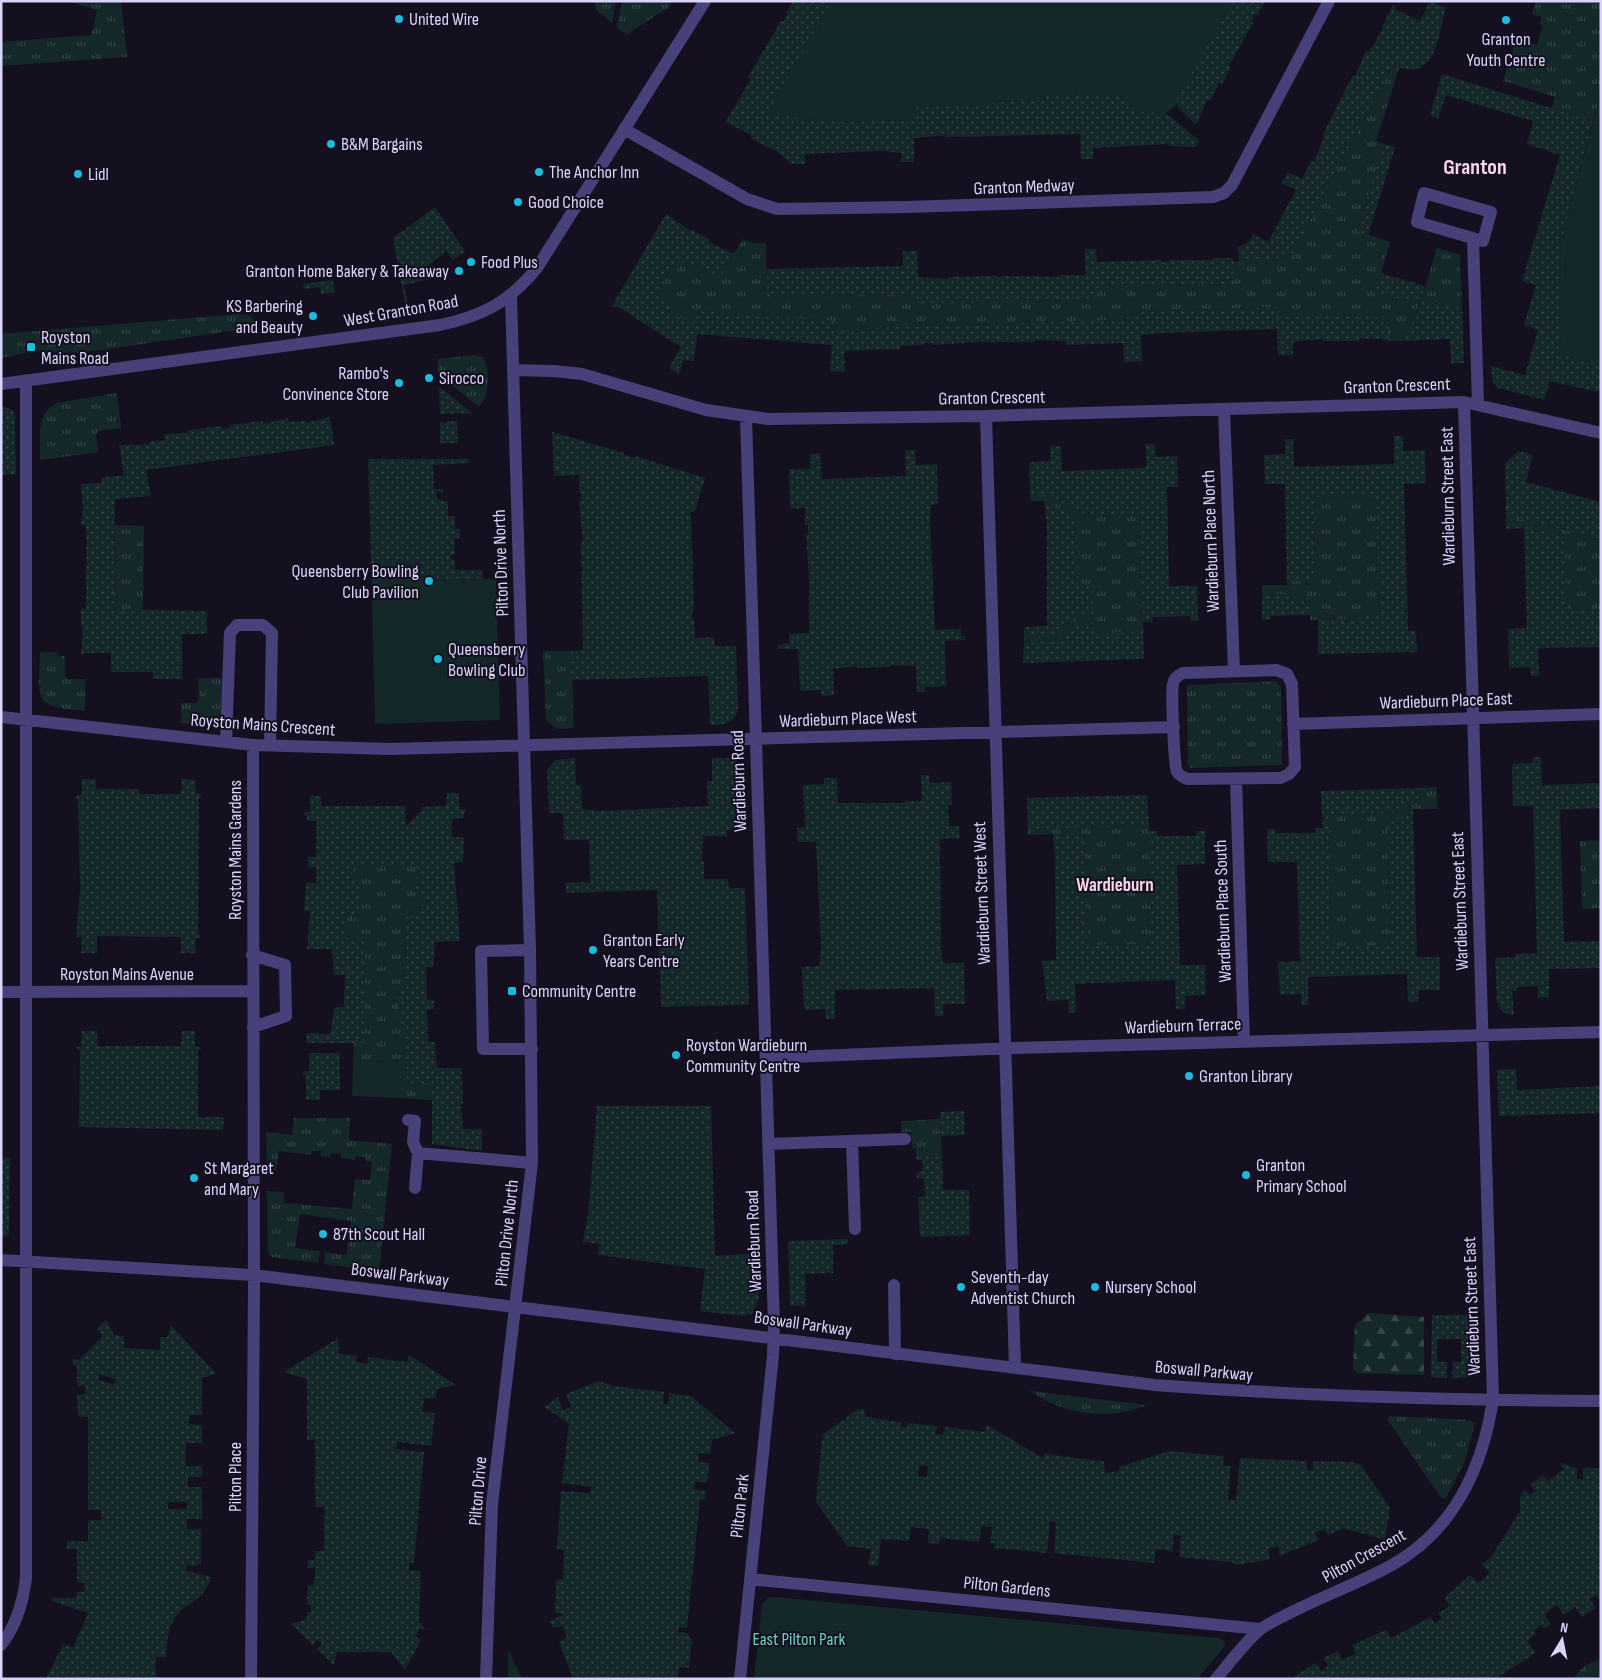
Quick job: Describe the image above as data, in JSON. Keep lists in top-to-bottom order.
{
  "streets": {
    "street": [
      "Granton Medway",
      "West Granton Road",
      "Granton Crescent",
      "Wardieburn Street East",
      "Wardieburn Place North",
      "Pilton Drive North",
      "Wardieburn Place East",
      "Wardieburn Place West",
      "Royston Mains Crescent",
      "Wardieburn Road",
      "Royston Mains Gardens",
      "Wardieburn Street West",
      "Wardieburn Place South",
      "Royston Mains Avenue",
      "Wardieburn Terrace",
      "Boswall Parkway",
      "Pilton Place",
      "Pilton Drive",
      "Pilton Park",
      "Pilton Crescent",
      "Pilton Gardens"
    ]
  },
  "crossings": [
    ["Granton Medway", "West Granton Road"],
    ["West Granton Road", "Pilton Drive North"],
    ["Granton Crescent", "Wardieburn Street East"],
    ["Granton Crescent", "Wardieburn Place North"],
    ["Granton Crescent", "Pilton Drive North"],
    ["Granton Crescent", "Wardieburn Road"],
    ["Granton Crescent", "Wardieburn Street West"],
    ["Wardieburn Street East", "Wardieburn Place East"],
    ["Wardieburn Street East", "Wardieburn Terrace"],
    ["Wardieburn Street East", "Boswall Parkway"],
    ["Wardieburn Street East", "Pilton Crescent"],
    ["Wardieburn Place North", "Wardieburn Place East"],
    ["Wardieburn Place North", "Wardieburn Place West"],
    ["Wardieburn Place North", "Wardieburn Place South"],
    ["Pilton Drive North", "Wardieburn Place West"],
    ["Pilton Drive North", "Royston Mains Crescent"],
    ["Pilton Drive North", "Boswall Parkway"],
    ["Pilton Drive North", "Pilton Drive"],
    ["Wardieburn Place East", "Wardieburn Place West"],
    ["Wardieburn Place East", "Wardieburn Place South"],
    ["Wardieburn Place West", "Royston Mains Crescent"],
    ["Wardieburn Place West", "Wardieburn Road"],
    ["Wardieburn Place West", "Wardieburn Street West"],
    ["Wardieburn Place West", "Wardieburn Place South"],
    ["Royston Mains Crescent", "Royston Mains Gardens"],
    ["Wardieburn Road", "Wardieburn Terrace"],
    ["Wardieburn Road", "Boswall Parkway"],
    ["Wardieburn Road", "Pilton Park"],
    ["Royston Mains Gardens", "Royston Mains Avenue"],
    ["Royston Mains Gardens", "Boswall Parkway"],
    ["Royston Mains Gardens", "Pilton Place"],
    ["Wardieburn Street West", "Wardieburn Terrace"],
    ["Wardieburn Street West", "Boswall Parkway"],
    ["Wardieburn Place South", "Wardieburn Terrace"],
    ["Boswall Parkway", "Pilton Place"],
    ["Boswall Parkway", "Pilton Drive"],
    ["Boswall Parkway", "Pilton Park"],
    ["Boswall Parkway", "Pilton Crescent"],
    ["Pilton Park", "Pilton Gardens"],
    ["Pilton Crescent", "Pilton Gardens"]
  ],
  "districts": ["Granton", "Wardieburn"],
  "parks": ["East Pilton Park"],
  "places": {
    "other": [
      "United Wire",
      "Granton Youth Centre",
      "B&M Bargains",
      "The Anchor Inn",
      "Lidl",
      "Good Choice",
      "Food Plus",
      "Granton Home Bakery & Takeaway",
      "KS Barbering and Beauty",
      "Sirocco",
      "Rambo's Convinence Store",
      "Queensberry Bowling Club Pavilion",
      "Queensberry Bowling Club",
      "Granton Early Years Centre",
      "Royston Wardieburn Community Centre",
      "Granton Library",
      "Granton Primary School",
      "St Margaret and Mary",
      "87th Scout Hall",
      "Seventh-day Adventist Church",
      "Nursery School"
    ],
    "transit": ["Royston Mains Road", "Community Centre"]
  },
  "north": "top"
}
